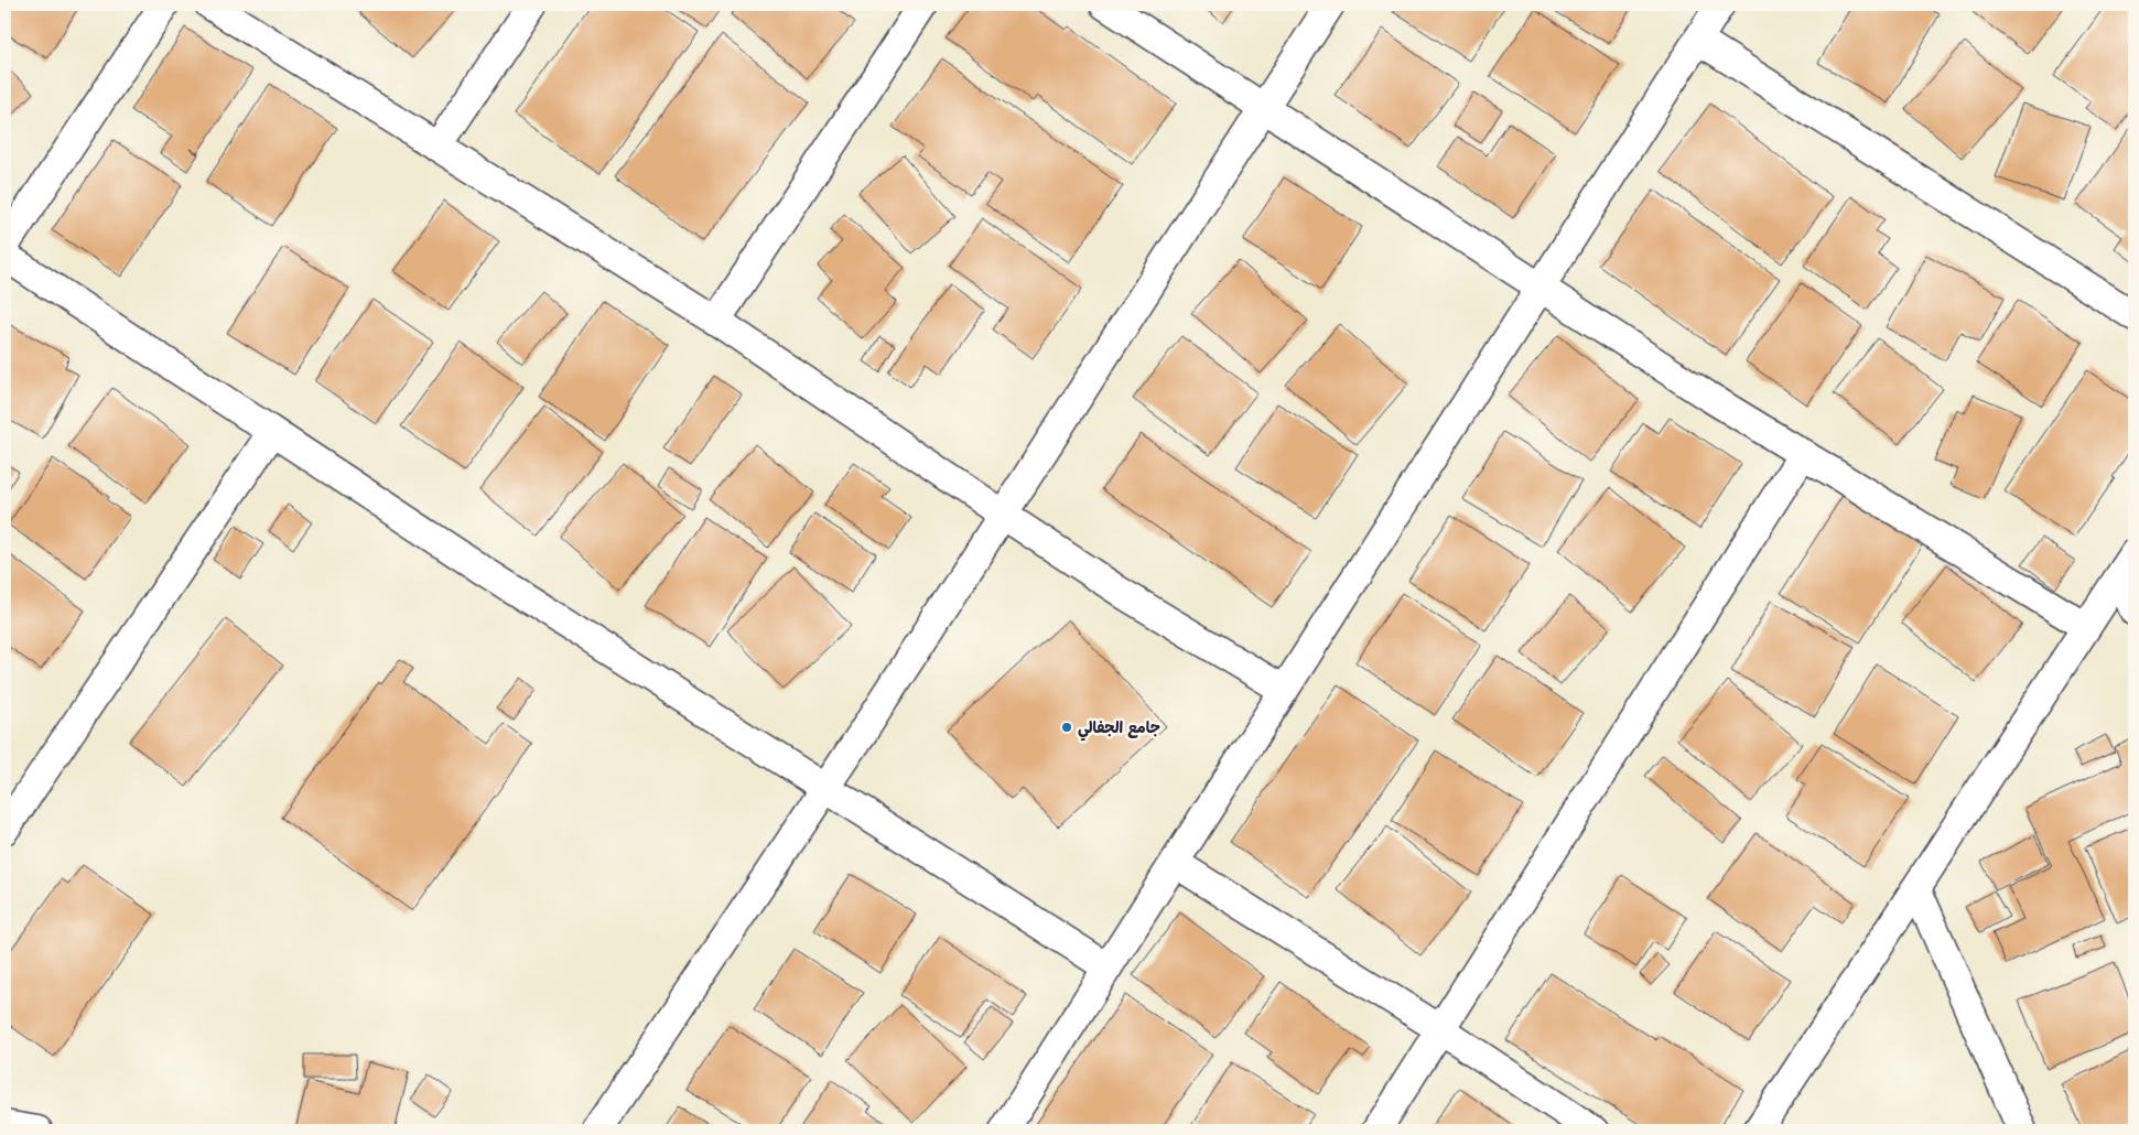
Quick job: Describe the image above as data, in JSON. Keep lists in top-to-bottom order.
{
  "places": ["جامع الجفالي"]
}
